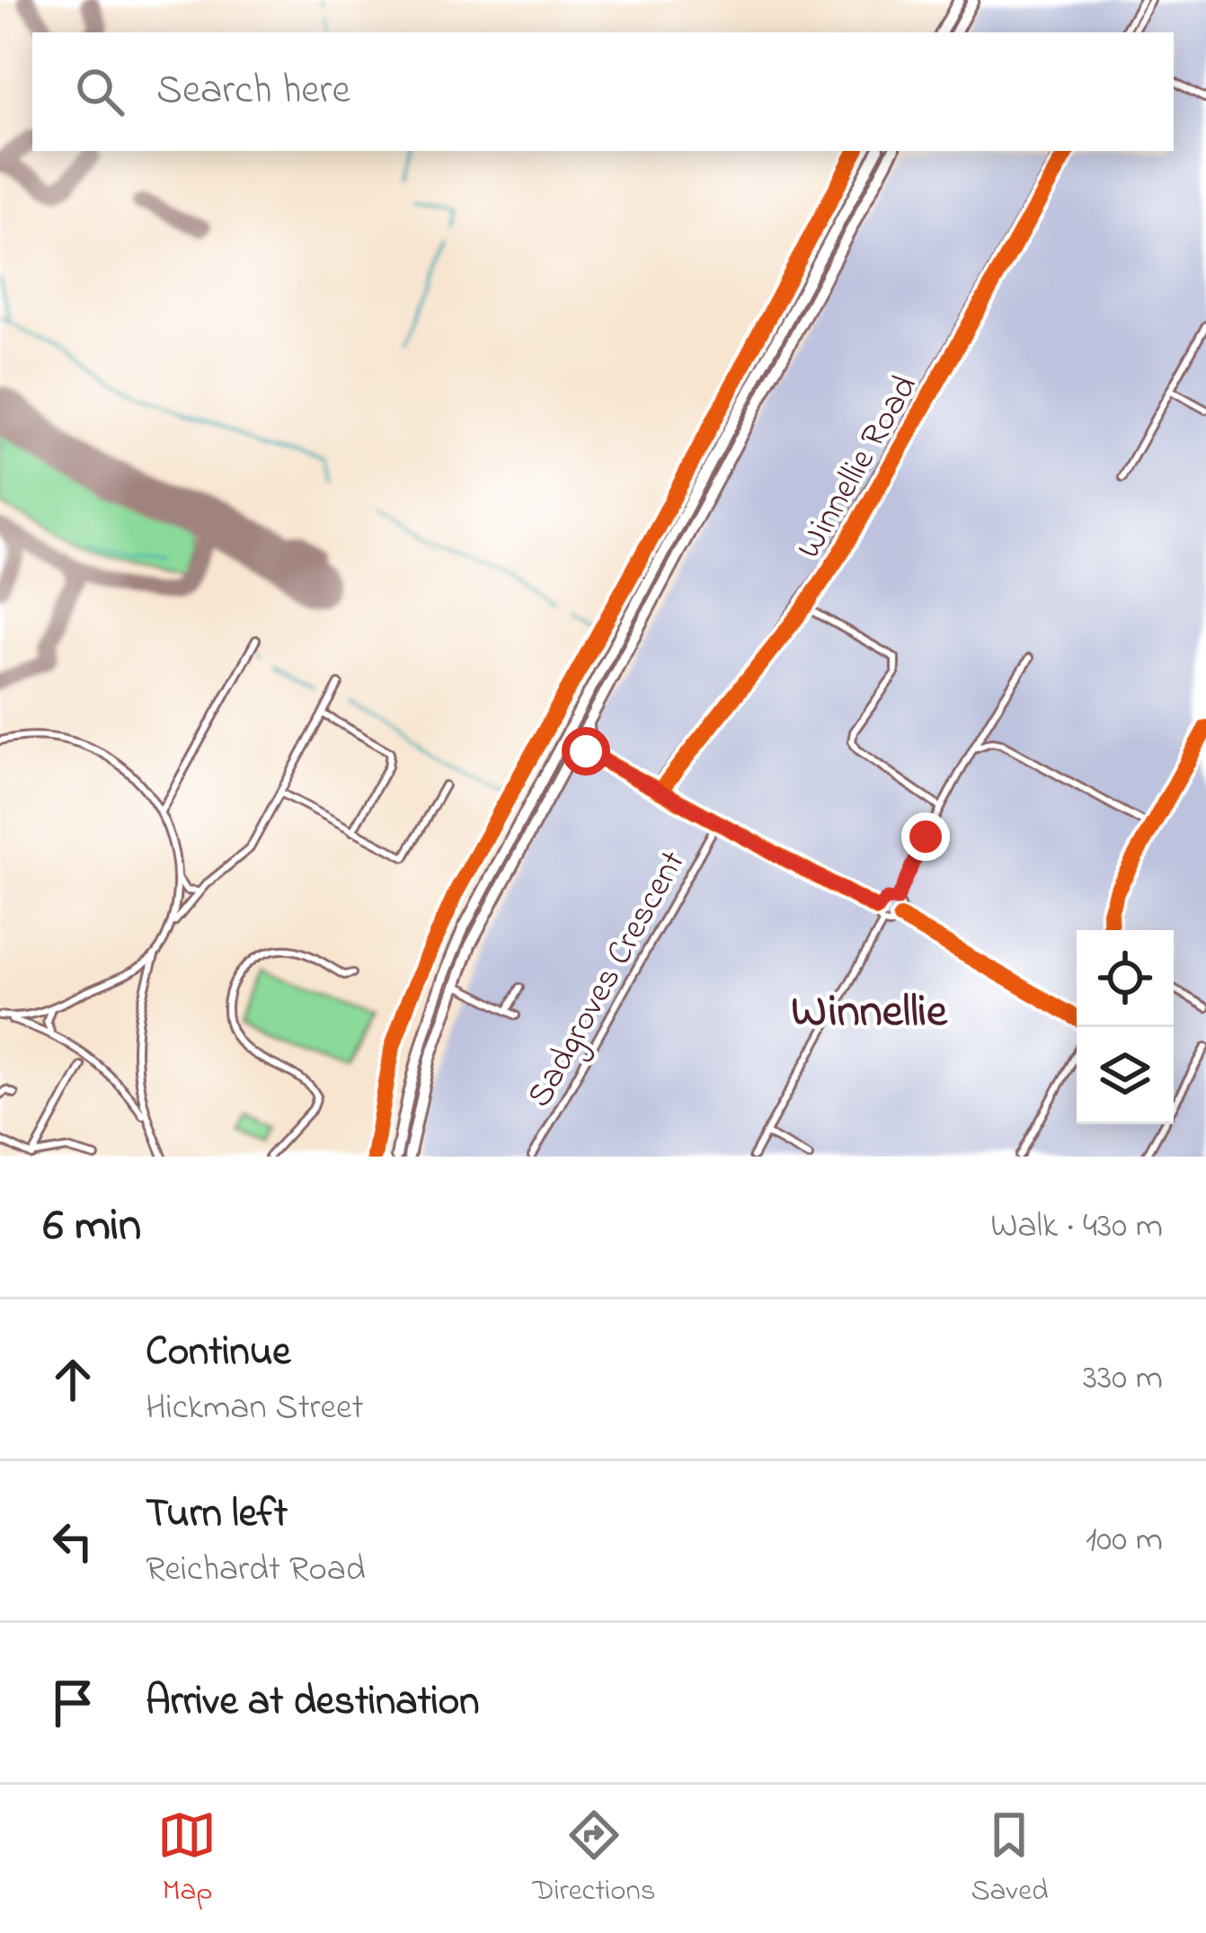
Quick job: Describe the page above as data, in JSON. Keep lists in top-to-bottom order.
{
  "streets": {
    "street": ["Winnellie Road", "Sadgroves Crescent"]
  },
  "districts": ["Winnellie"],
  "page": {
    "search": "Search here",
    "heading": ["6 min", "Walk · 430 m"],
    "list": [
      ["Continue", "Hickman Street", "330 m"],
      ["Turn left", "Reichardt Road", "100 m"],
      "Arrive at destination"
    ],
    "nav": ["Map", "Directions", "Saved"]
  }
}
